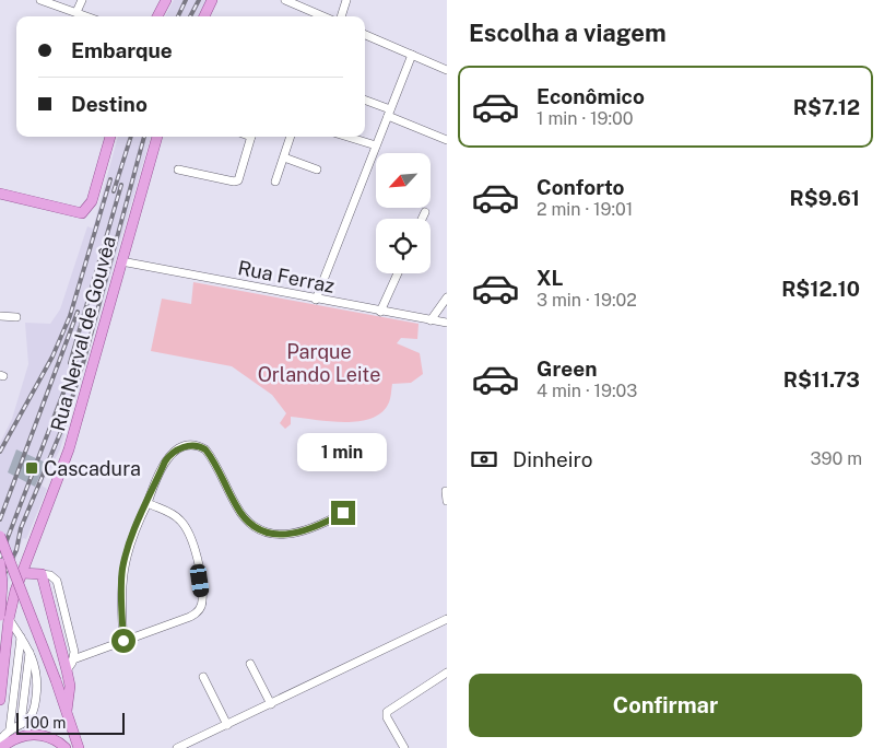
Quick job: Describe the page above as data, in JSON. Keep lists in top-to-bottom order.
{
  "streets": {
    "main road": ["Rua Nerval de Gouvêa"],
    "street": ["Rua Ferraz"]
  },
  "crossings": [
    ["Rua Ferraz", "Rua Nerval de Gouvêa"]
  ],
  "parks": ["Parque Orlando Leite"],
  "places": {
    "transit": ["Cascadura"]
  },
  "scale_bar": "100 m",
  "north": "bottom left",
  "page": {
    "heading": "Escolha a viagem",
    "banner": ["Embarque", "Destino"],
    "list": [
      {
        "name": "Econômico",
        "note": "1 min · 19:00",
        "value": "R$7.12"
      },
      {
        "name": "Conforto",
        "note": "2 min · 19:01",
        "value": "R$9.61"
      },
      {
        "name": "XL",
        "note": "3 min · 19:02",
        "value": "R$12.10"
      },
      {
        "name": "Green",
        "note": "4 min · 19:03",
        "value": "R$11.73"
      }
    ],
    "pay": ["Dinheiro", "390 m"],
    "bubble": "1 min",
    "buttons": "Confirmar",
    "scale": "100 m"
  }
}
